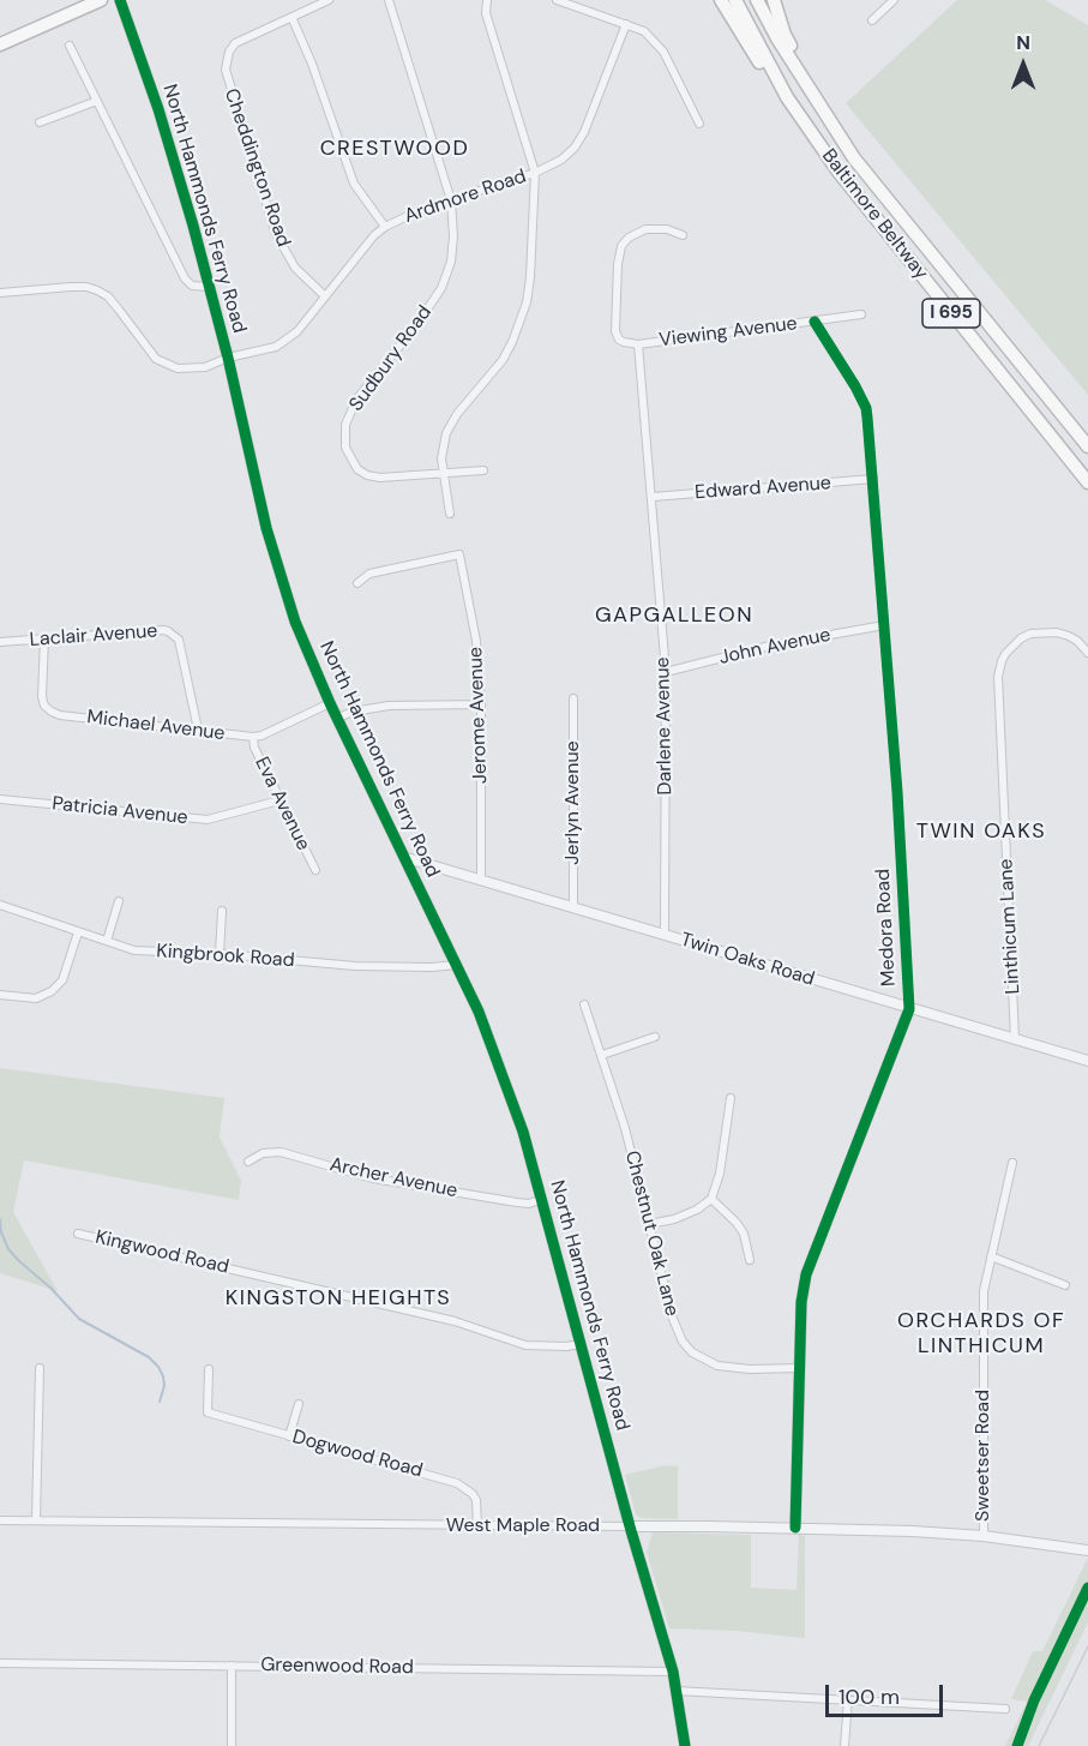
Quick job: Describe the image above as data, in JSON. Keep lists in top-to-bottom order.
{
  "streets": {
    "highway": ["Baltimore Beltway", "I 695"],
    "street": [
      "Cheddington Road",
      "Ardmore Road",
      "North Hammonds Ferry Road",
      "Viewing Avenue",
      "Sudbury Road",
      "Edward Avenue",
      "Laclair Avenue",
      "John Avenue",
      "Jerome Avenue",
      "Michael Avenue",
      "Darlene Avenue",
      "Jerlyn Avenue",
      "Eva Avenue",
      "Patricia Avenue",
      "Linthicum Lane",
      "Medora Road",
      "Kingbrook Road",
      "Twin Oaks Road",
      "Archer Avenue",
      "Chestnut Oak Lane",
      "Kingwood Road",
      "Dogwood Road",
      "Sweetser Road",
      "West Maple Road",
      "Greenwood Road"
    ]
  },
  "crossings": [
    ["Cheddington Road", "Ardmore Road"],
    ["Ardmore Road", "North Hammonds Ferry Road"],
    ["Ardmore Road", "Sudbury Road"],
    ["North Hammonds Ferry Road", "Michael Avenue"],
    ["North Hammonds Ferry Road", "Kingbrook Road"],
    ["North Hammonds Ferry Road", "Twin Oaks Road"],
    ["North Hammonds Ferry Road", "Archer Avenue"],
    ["North Hammonds Ferry Road", "Kingwood Road"],
    ["North Hammonds Ferry Road", "West Maple Road"],
    ["North Hammonds Ferry Road", "Greenwood Road"],
    ["Viewing Avenue", "Darlene Avenue"],
    ["Viewing Avenue", "Medora Road"],
    ["Edward Avenue", "Darlene Avenue"],
    ["Edward Avenue", "Medora Road"],
    ["Laclair Avenue", "Michael Avenue"],
    ["John Avenue", "Darlene Avenue"],
    ["John Avenue", "Medora Road"],
    ["Jerome Avenue", "Twin Oaks Road"],
    ["Michael Avenue", "Eva Avenue"],
    ["Darlene Avenue", "Twin Oaks Road"],
    ["Jerlyn Avenue", "Twin Oaks Road"],
    ["Eva Avenue", "Patricia Avenue"],
    ["Linthicum Lane", "Twin Oaks Road"],
    ["Medora Road", "Twin Oaks Road"],
    ["Medora Road", "Chestnut Oak Lane"],
    ["Medora Road", "West Maple Road"],
    ["Dogwood Road", "West Maple Road"],
    ["Sweetser Road", "West Maple Road"]
  ],
  "districts": [
    "CRESTWOOD",
    "GAPGALLEON",
    "TWIN OAKS",
    "KINGSTON HEIGHTS",
    "ORCHARDS OF LINTHICUM"
  ],
  "scale_bar": "100 m",
  "north": "top"
}
